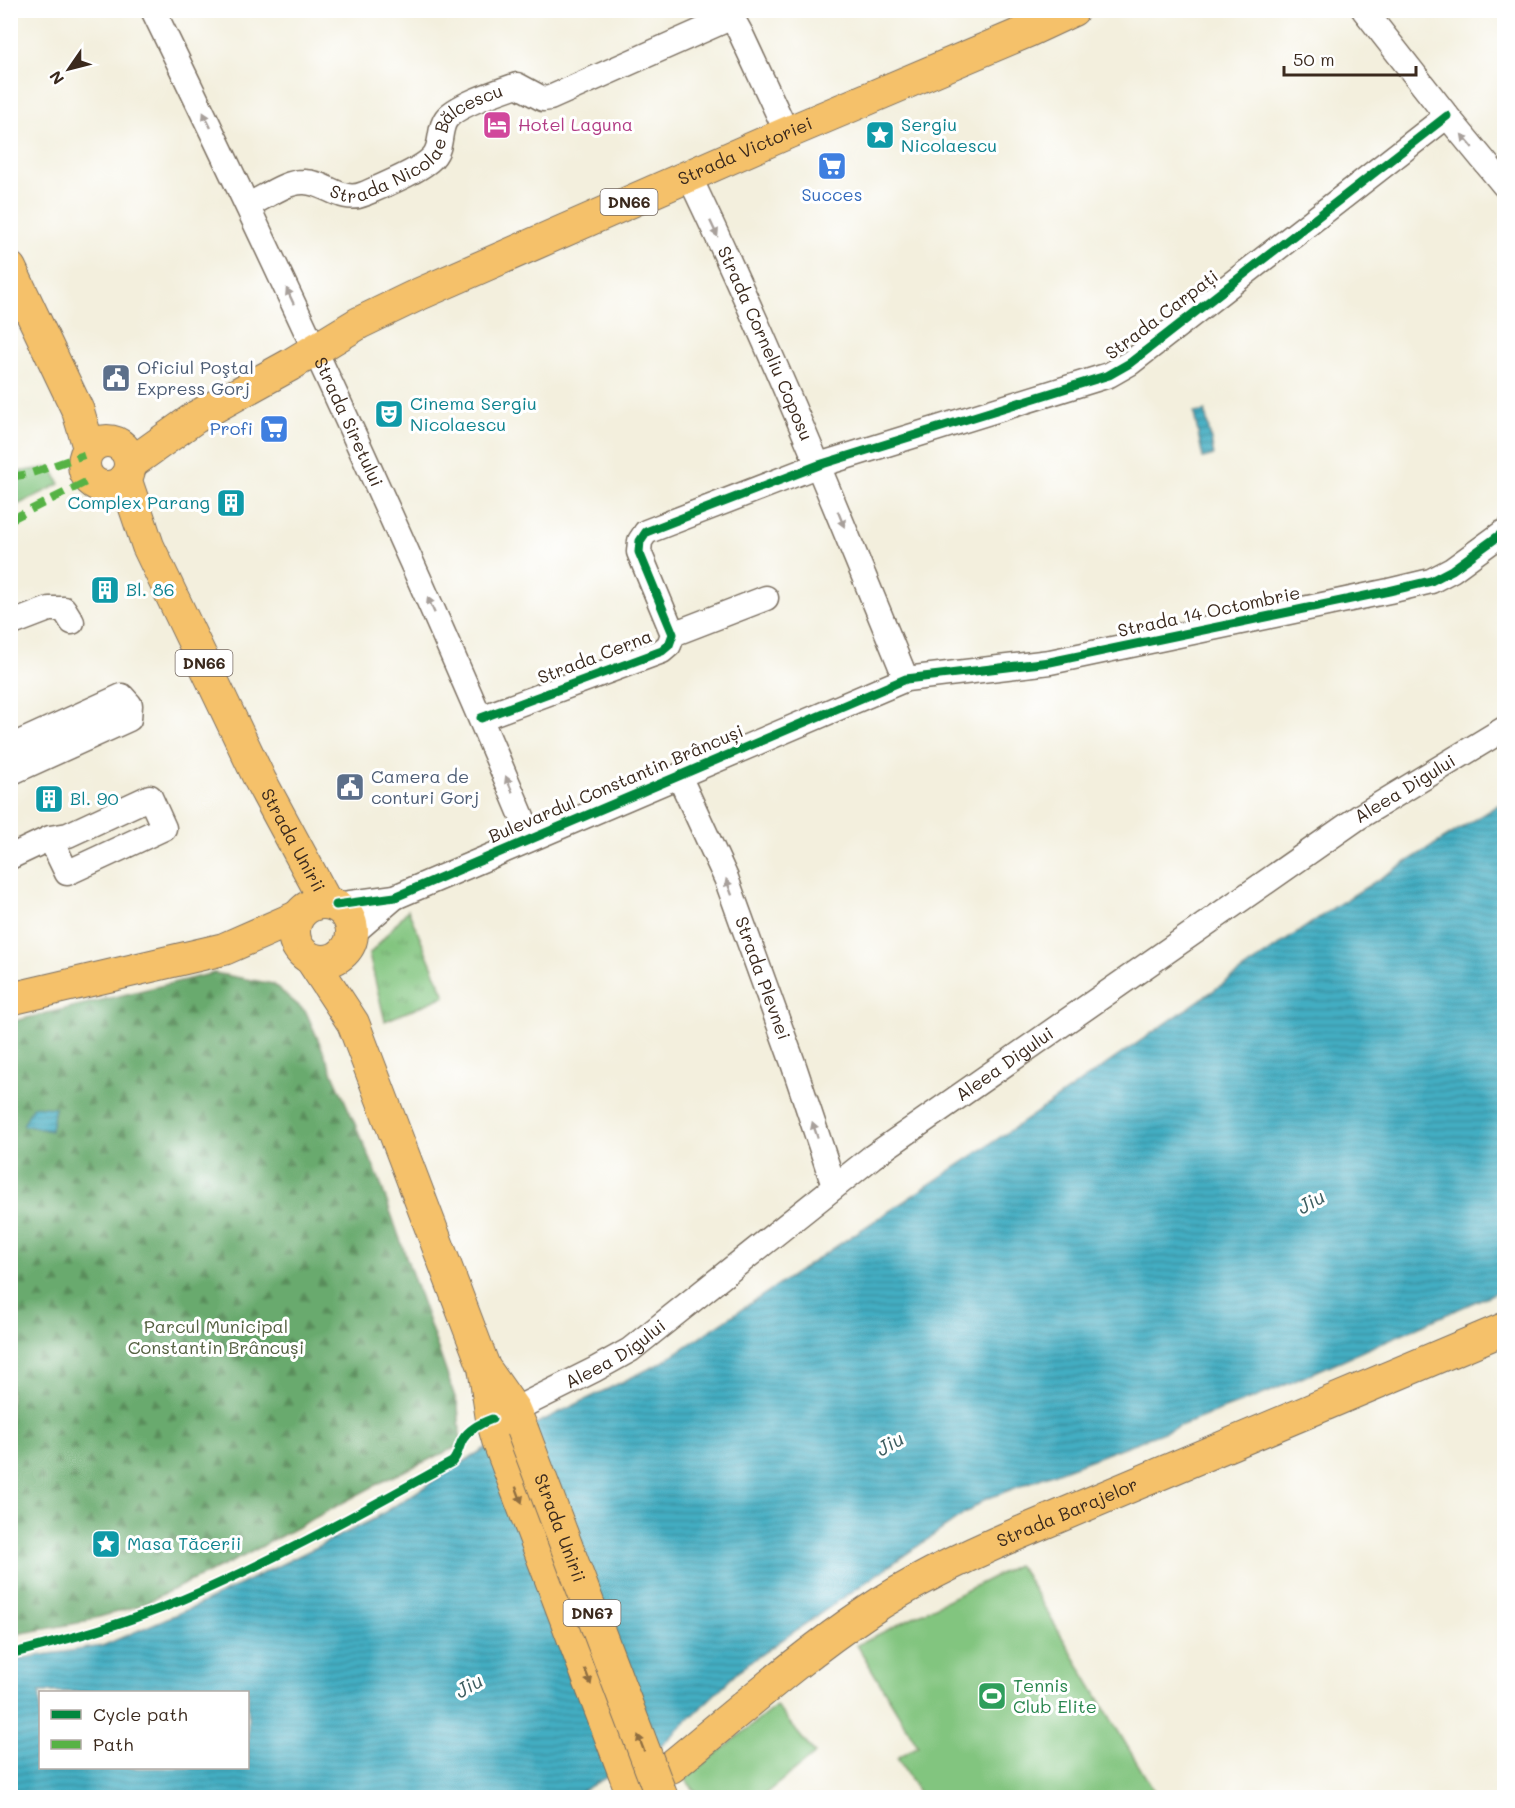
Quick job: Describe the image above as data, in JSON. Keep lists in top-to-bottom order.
{
  "streets": {
    "main road": [
      "Strada Victoriei",
      "DN66",
      "Bulevardul Constantin Brâncuși",
      "Strada Unirii",
      "Strada Barajelor",
      "DN67"
    ],
    "street": [
      "Strada Nicolae Bălcescu",
      "Strada Carpați",
      "Strada Corneliu Coposu",
      "Strada Siretului",
      "Strada 14 Octombrie",
      "Strada Cerna",
      "Aleea Digului",
      "Strada Plevnei"
    ]
  },
  "crossings": [
    ["Strada Nicolae Bălcescu", "Strada Victoriei"],
    ["Strada Nicolae Bălcescu", "Strada Siretului"],
    ["Strada Victoriei", "Strada Corneliu Coposu"],
    ["Strada Victoriei", "Strada Siretului"],
    ["Strada Victoriei", "Strada Unirii"],
    ["Strada Carpați", "Strada Corneliu Coposu"],
    ["Strada Carpați", "Strada Cerna"],
    ["Strada Corneliu Coposu", "Strada 14 Octombrie"],
    ["Strada Corneliu Coposu", "Strada Cerna"],
    ["Strada Corneliu Coposu", "Bulevardul Constantin Brâncuși"],
    ["Strada Siretului", "Strada Cerna"],
    ["Strada Siretului", "Bulevardul Constantin Brâncuși"],
    ["Strada 14 Octombrie", "Bulevardul Constantin Brâncuși"],
    ["Bulevardul Constantin Brâncuși", "Strada Unirii"],
    ["Bulevardul Constantin Brâncuși", "Strada Plevnei"],
    ["Aleea Digului", "Strada Unirii"],
    ["Aleea Digului", "Strada Plevnei"]
  ],
  "one_way": ["Strada Corneliu Coposu", "Strada Siretului", "Strada Plevnei"],
  "water": ["Jiu"],
  "parks": ["Parcul Municipal Constantin Brâncuși"],
  "places": {
    "hotel": ["Hotel Laguna"],
    "place": ["Sergiu Nicolaescu", "Masa Tăcerii"],
    "supermarket": ["Succes", "Profi"],
    "public building": ["Oficiul Poştal Express Gorj", "Camera de conturi Gorj"],
    "theatre": ["Cinema Sergiu Nicolaescu"],
    "building": ["Complex Parang", "Bl. 86", "Bl. 90"],
    "sports": ["Tennis Club Elite"]
  },
  "legend": ["Cycle path", "Path"],
  "scale_bar": "50 m",
  "north": "bottom left"
}
